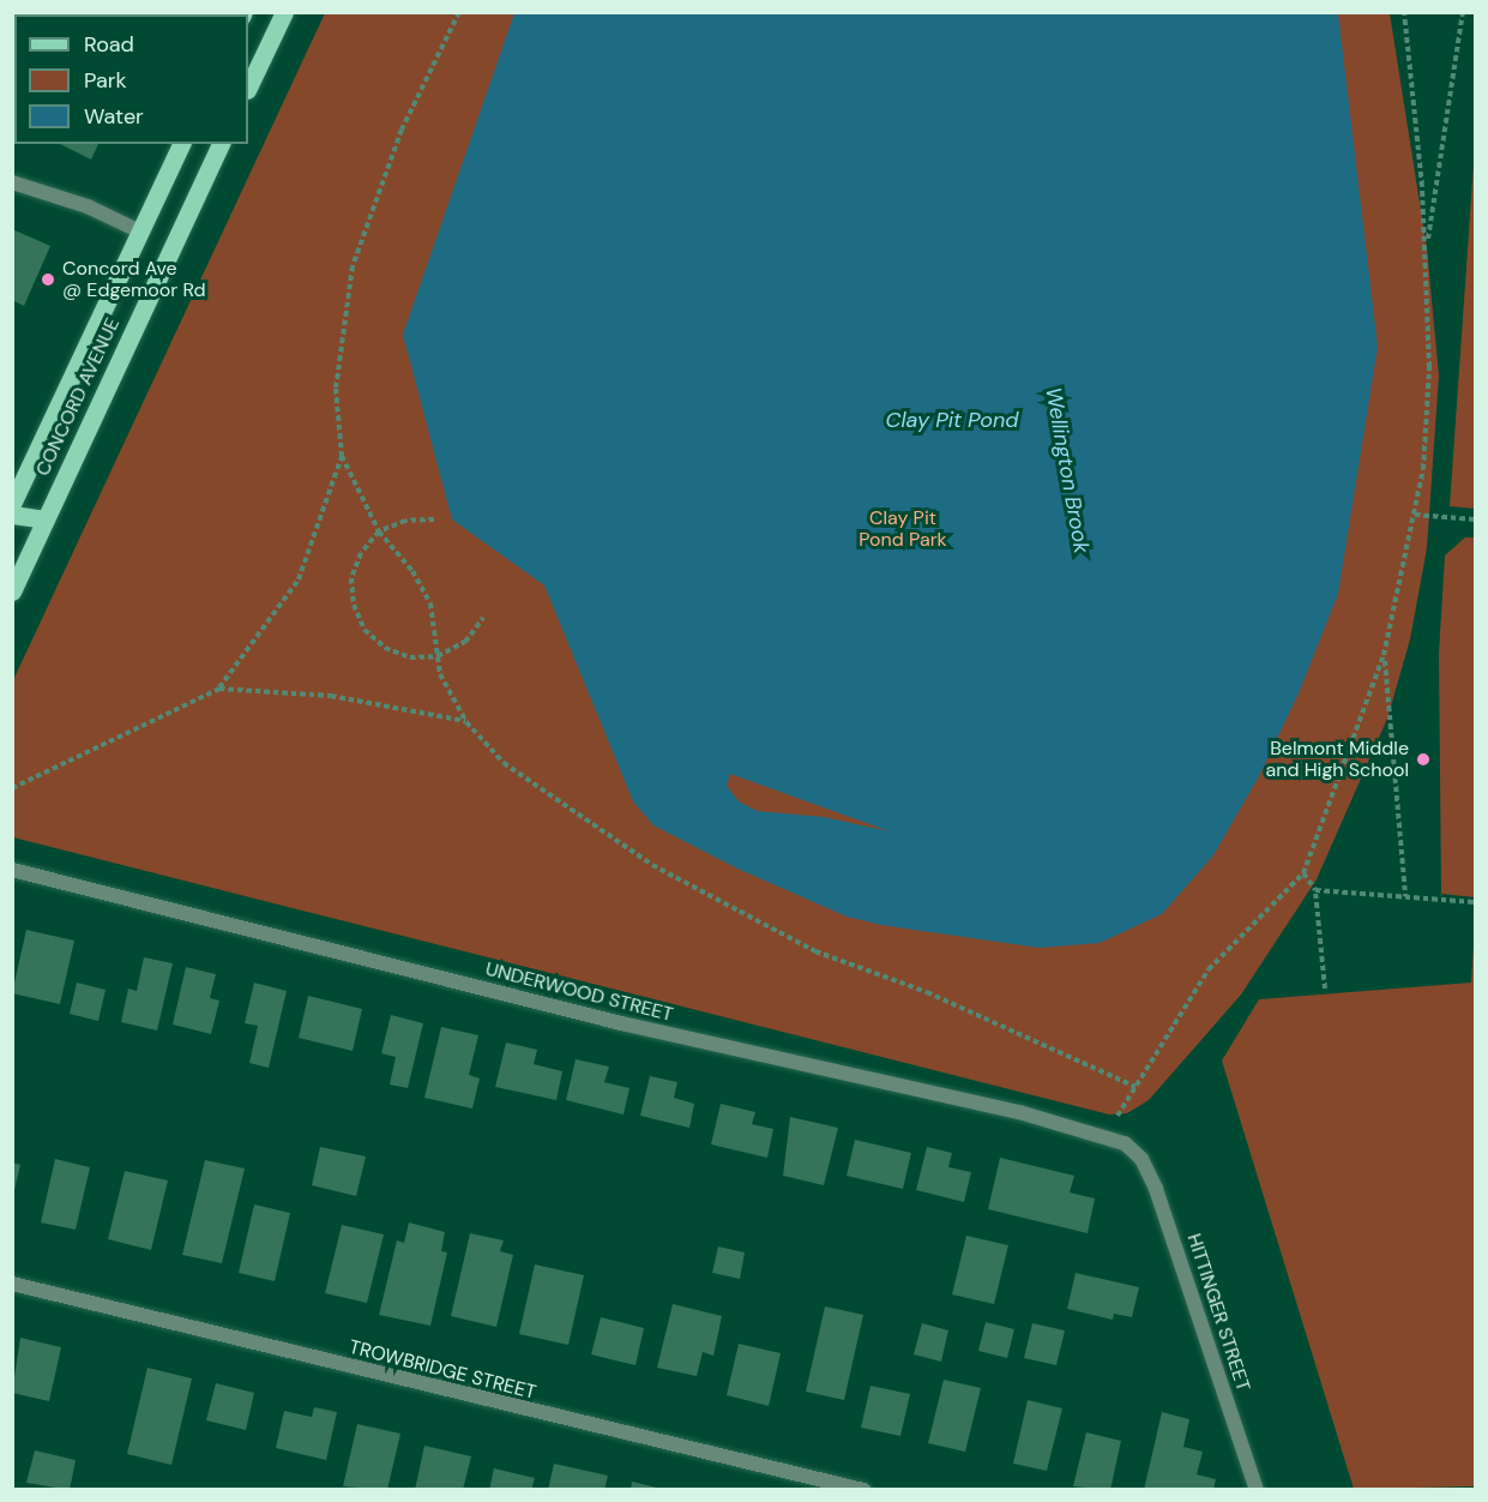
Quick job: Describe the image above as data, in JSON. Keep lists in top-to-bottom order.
{
  "streets": {
    "main road": ["CONCORD AVENUE"],
    "street": ["UNDERWOOD STREET", "HITTINGER STREET", "TROWBRIDGE STREET"]
  },
  "crossings": [
    ["UNDERWOOD STREET", "HITTINGER STREET"]
  ],
  "water": ["Clay Pit Pond", "Wellington Brook"],
  "parks": ["Clay Pit Pond Park"],
  "places": ["Concord Ave @ Edgemoor Rd", "Belmont Middle and High School"],
  "legend": ["Road", "Park", "Water"]
}
